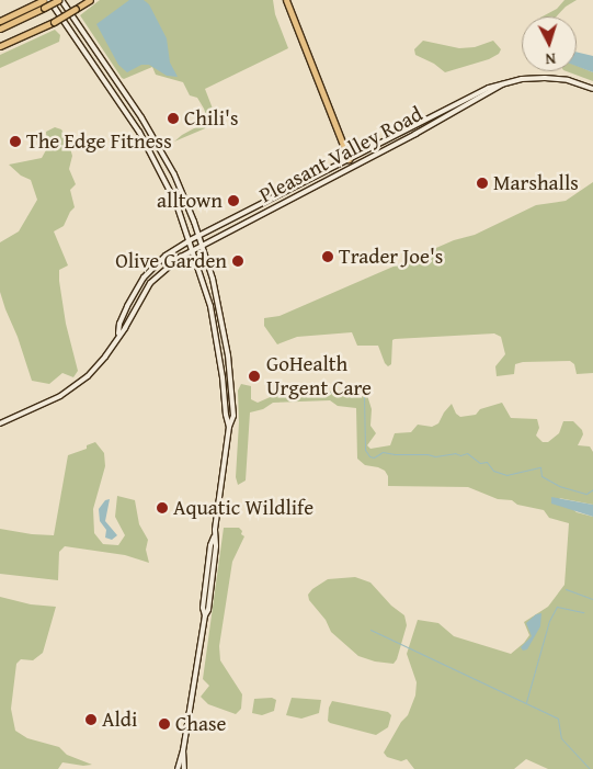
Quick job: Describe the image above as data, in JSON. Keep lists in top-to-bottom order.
{
  "streets": {
    "main road": ["Pleasant Valley Road"]
  },
  "places": [
    "Chili's",
    "The Edge Fitness",
    "Marshalls",
    "alltown",
    "Trader Joe's",
    "Olive Garden",
    "GoHealth Urgent Care",
    "Aquatic Wildlife",
    "Aldi",
    "Chase"
  ],
  "north": "bottom"
}
